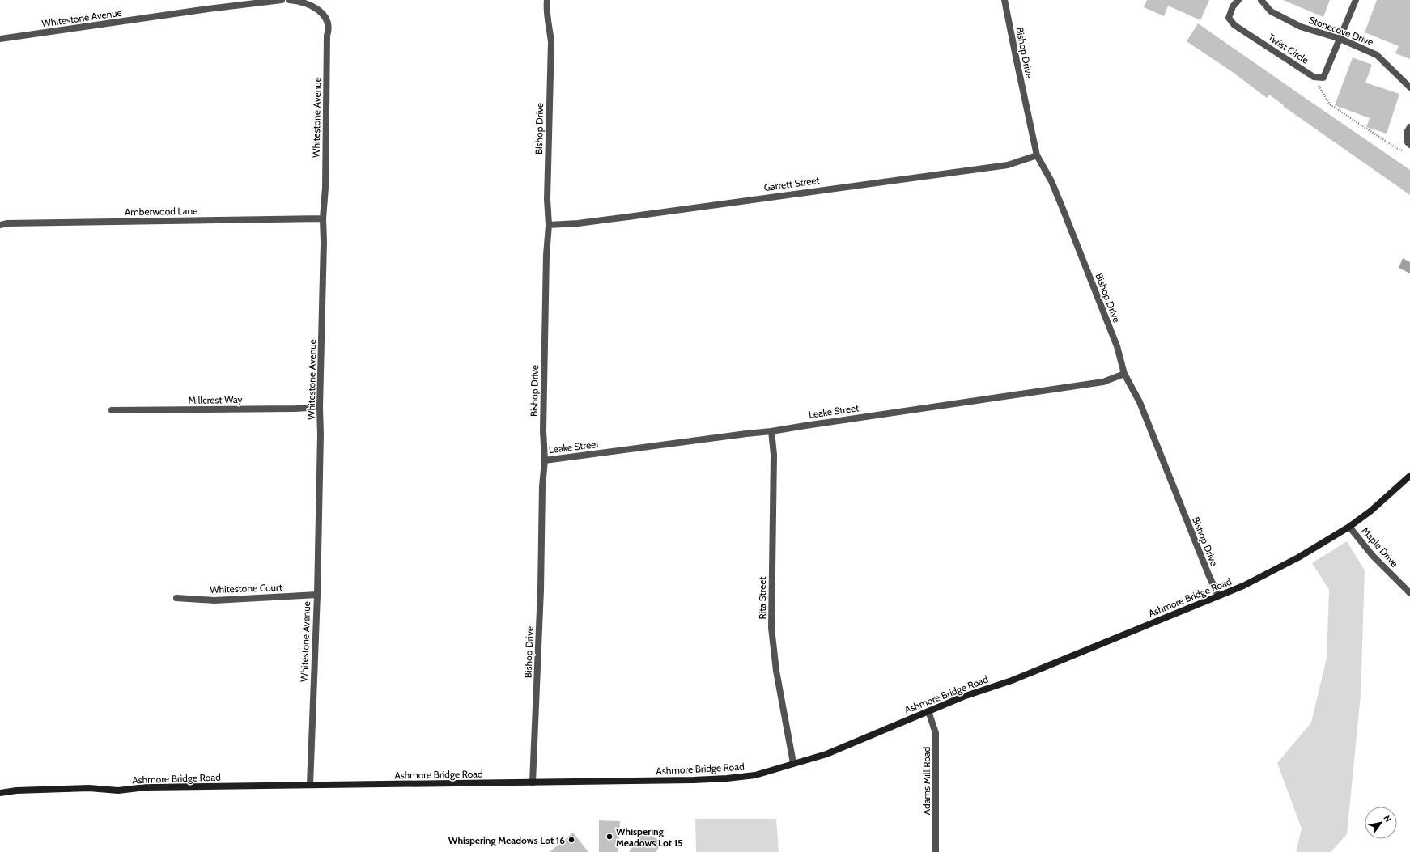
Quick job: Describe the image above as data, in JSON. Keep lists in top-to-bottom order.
{
  "streets": {
    "main road": ["Ashmore Bridge Road"],
    "street": [
      "Whitestone Avenue",
      "Stonecove Drive",
      "Twist Circle",
      "Bishop Drive",
      "Garrett Street",
      "Amberwood Lane",
      "Millcrest Way",
      "Leake Street",
      "Maple Drive",
      "Whitestone Court",
      "Rita Street",
      "Adams Mill Road"
    ]
  },
  "crossings": [
    ["Whitestone Avenue", "Amberwood Lane"],
    ["Whitestone Avenue", "Millcrest Way"],
    ["Whitestone Avenue", "Whitestone Court"],
    ["Whitestone Avenue", "Ashmore Bridge Road"],
    ["Stonecove Drive", "Twist Circle"],
    ["Bishop Drive", "Garrett Street"],
    ["Bishop Drive", "Leake Street"],
    ["Bishop Drive", "Ashmore Bridge Road"],
    ["Leake Street", "Rita Street"],
    ["Maple Drive", "Ashmore Bridge Road"],
    ["Ashmore Bridge Road", "Rita Street"],
    ["Ashmore Bridge Road", "Adams Mill Road"]
  ],
  "places": ["Whispering Meadows Lot 15", "Whispering Meadows Lot 16"],
  "north": "top right"
}
